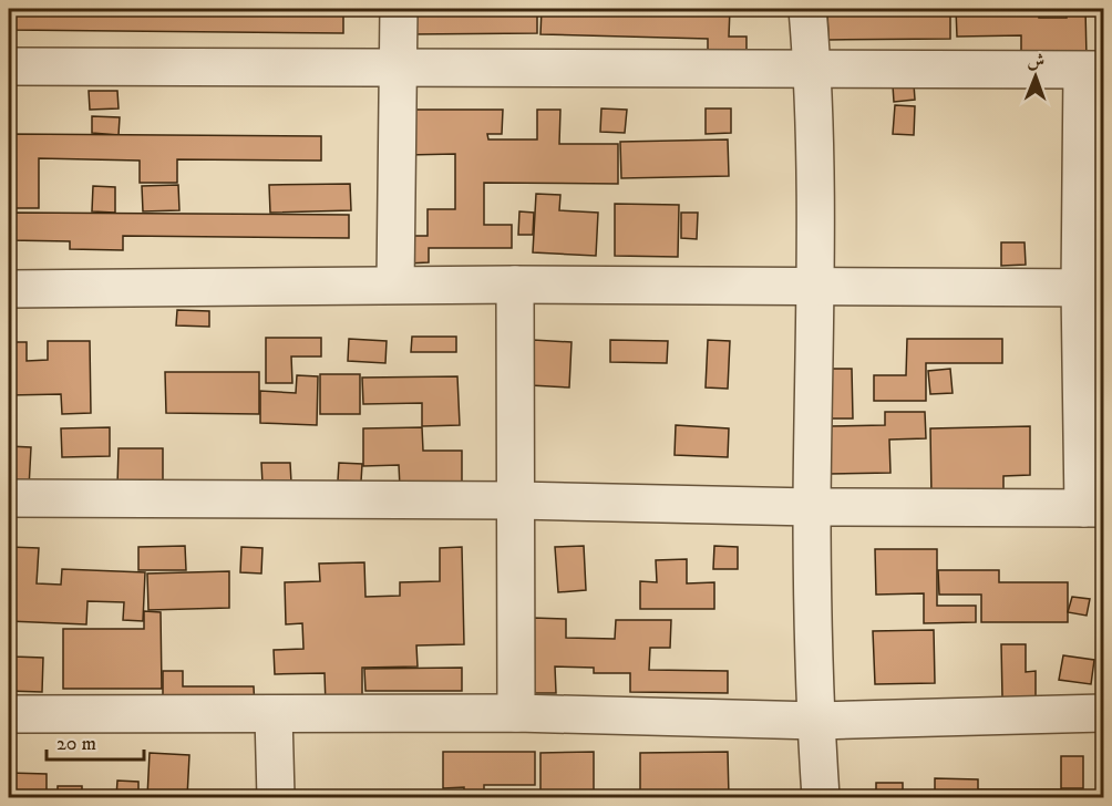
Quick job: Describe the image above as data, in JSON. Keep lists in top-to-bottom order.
{
  "scale_bar": "20 m",
  "north": "top"
}
